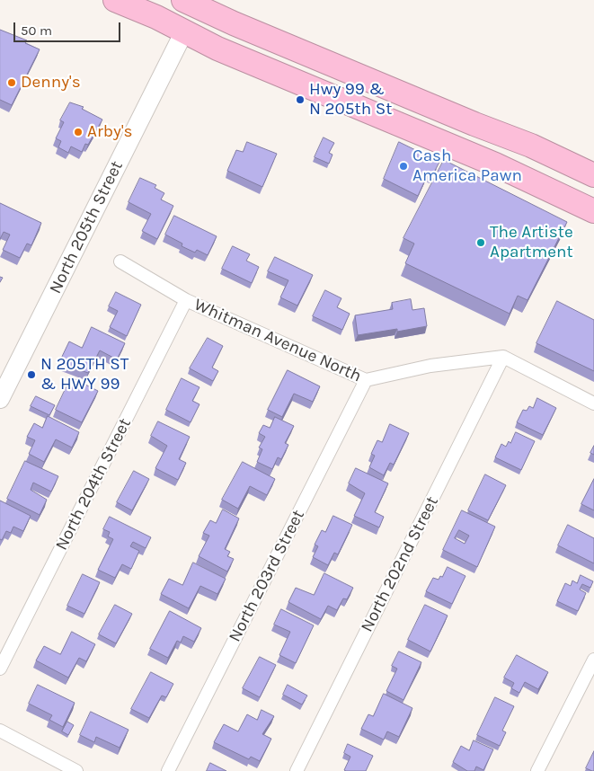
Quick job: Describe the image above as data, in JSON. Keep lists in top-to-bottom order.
{
  "streets": {
    "street": [
      "North 205th Street",
      "Whitman Avenue North",
      "North 204th Street",
      "North 202nd Street",
      "North 203rd Street"
    ]
  },
  "crossings": [
    ["Whitman Avenue North", "North 204th Street"],
    ["Whitman Avenue North", "North 202nd Street"],
    ["Whitman Avenue North", "North 203rd Street"]
  ],
  "places": [
    "Denny's",
    "Hwy 99 & N 205th St",
    "Arby's",
    "Cash America Pawn",
    "The Artiste Apartment",
    "N 205TH ST & HWY 99"
  ],
  "scale_bar": "50 m"
}
